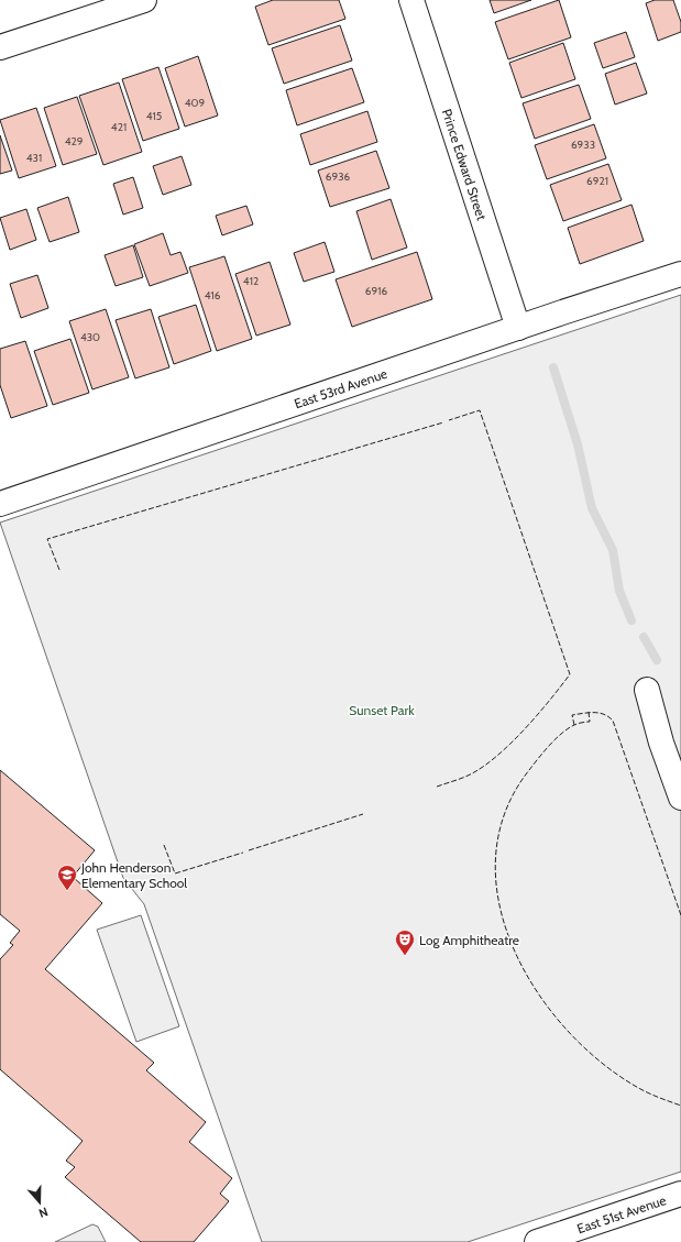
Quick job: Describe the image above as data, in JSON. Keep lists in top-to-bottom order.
{
  "streets": {
    "street": ["Prince Edward Street", "East 53rd Avenue", "East 51st Avenue"]
  },
  "crossings": [
    ["Prince Edward Street", "East 53rd Avenue"]
  ],
  "parks": ["Sunset Park"],
  "places": {
    "school or university": ["John Henderson Elementary School"],
    "theatre": ["Log Amphitheatre"]
  },
  "house_numbers": [
    "409",
    "415",
    "421",
    "429",
    "6933",
    "431",
    "6936",
    "6921",
    "412",
    "6916",
    "416",
    "430"
  ],
  "north": "bottom"
}
